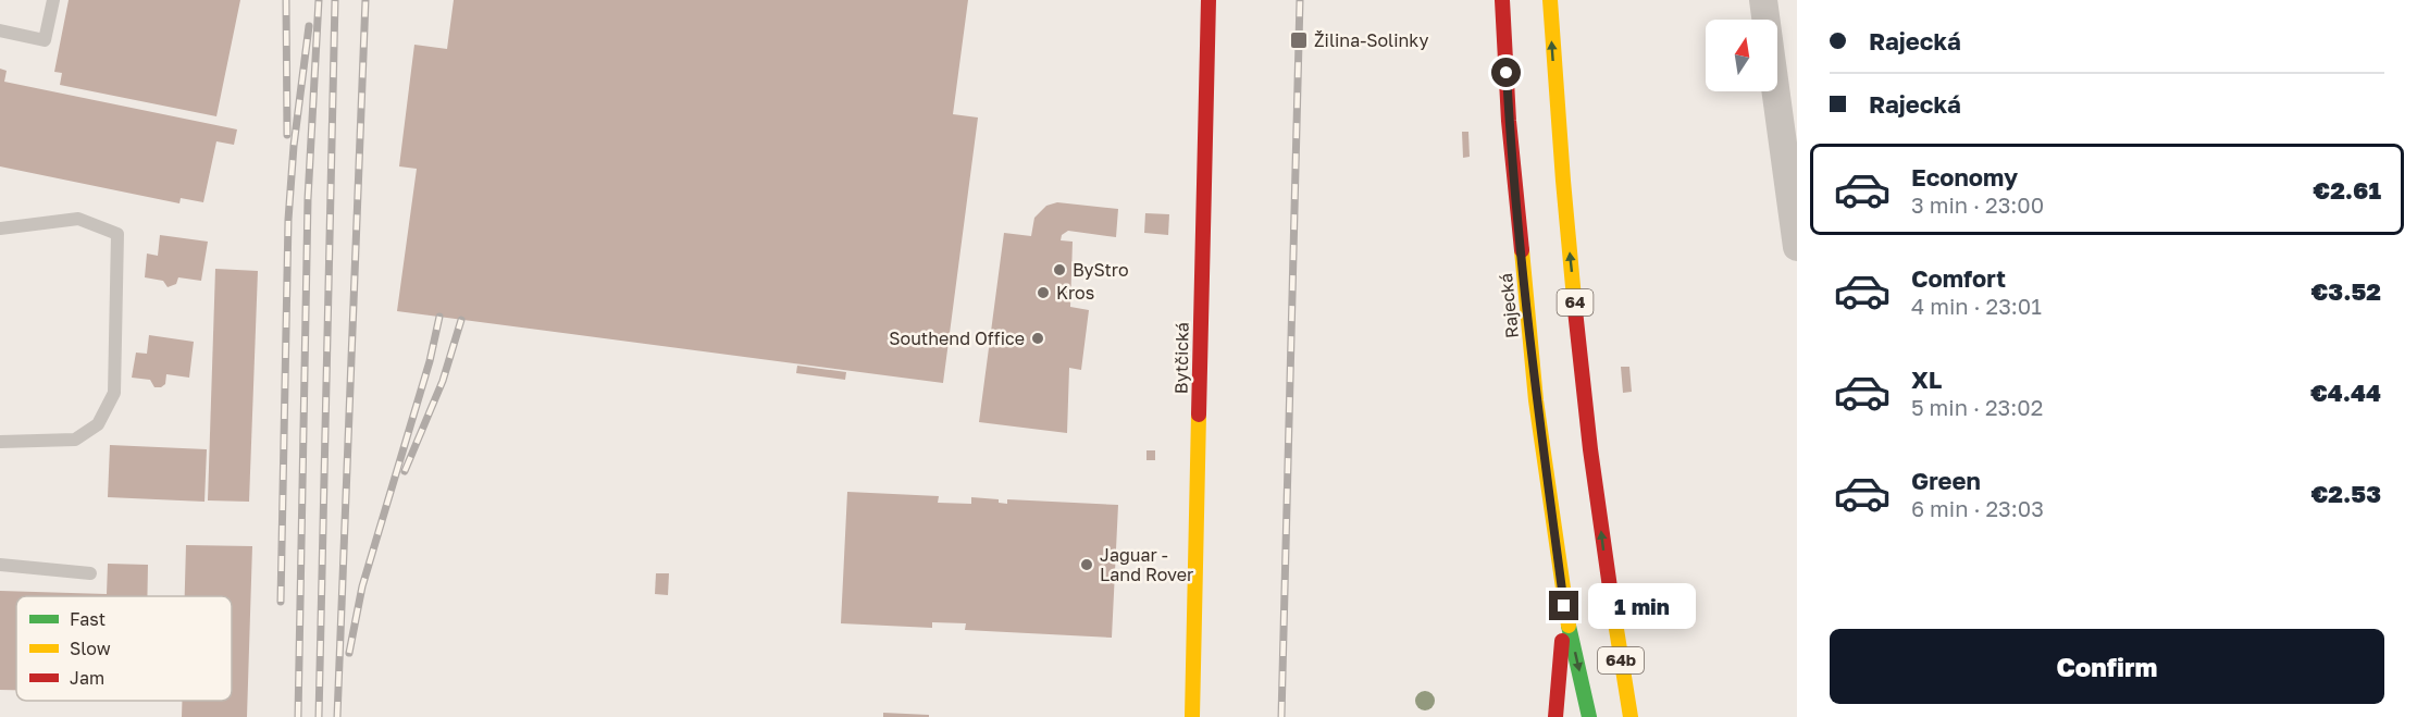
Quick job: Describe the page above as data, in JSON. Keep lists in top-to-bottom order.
{
  "streets": {
    "main road": [
      "64",
      "Rajecká",
      "Bytčická",
      "64b"
    ]
  },
  "crossings": [
    ["64", "64b"],
    ["Rajecká", "64b"]
  ],
  "places": {
    "transit": ["Žilina-Solinky"],
    "other": [
      "ByStro",
      "Kros",
      "Southend Office",
      "Jaguar - Land Rover"
    ]
  },
  "legend": ["Fast", "Slow", "Jam"],
  "north": "top",
  "page": {
    "banner": ["Rajecká", "Rajecká"],
    "list": [
      {
        "name": "Economy",
        "note": "3 min · 23:00",
        "value": "€2.61"
      },
      {
        "name": "Comfort",
        "note": "4 min · 23:01",
        "value": "€3.52"
      },
      {
        "name": "XL",
        "note": "5 min · 23:02",
        "value": "€4.44"
      },
      {
        "name": "Green",
        "note": "6 min · 23:03",
        "value": "€2.53"
      }
    ],
    "bubble": "1 min",
    "buttons": "Confirm"
  }
}
